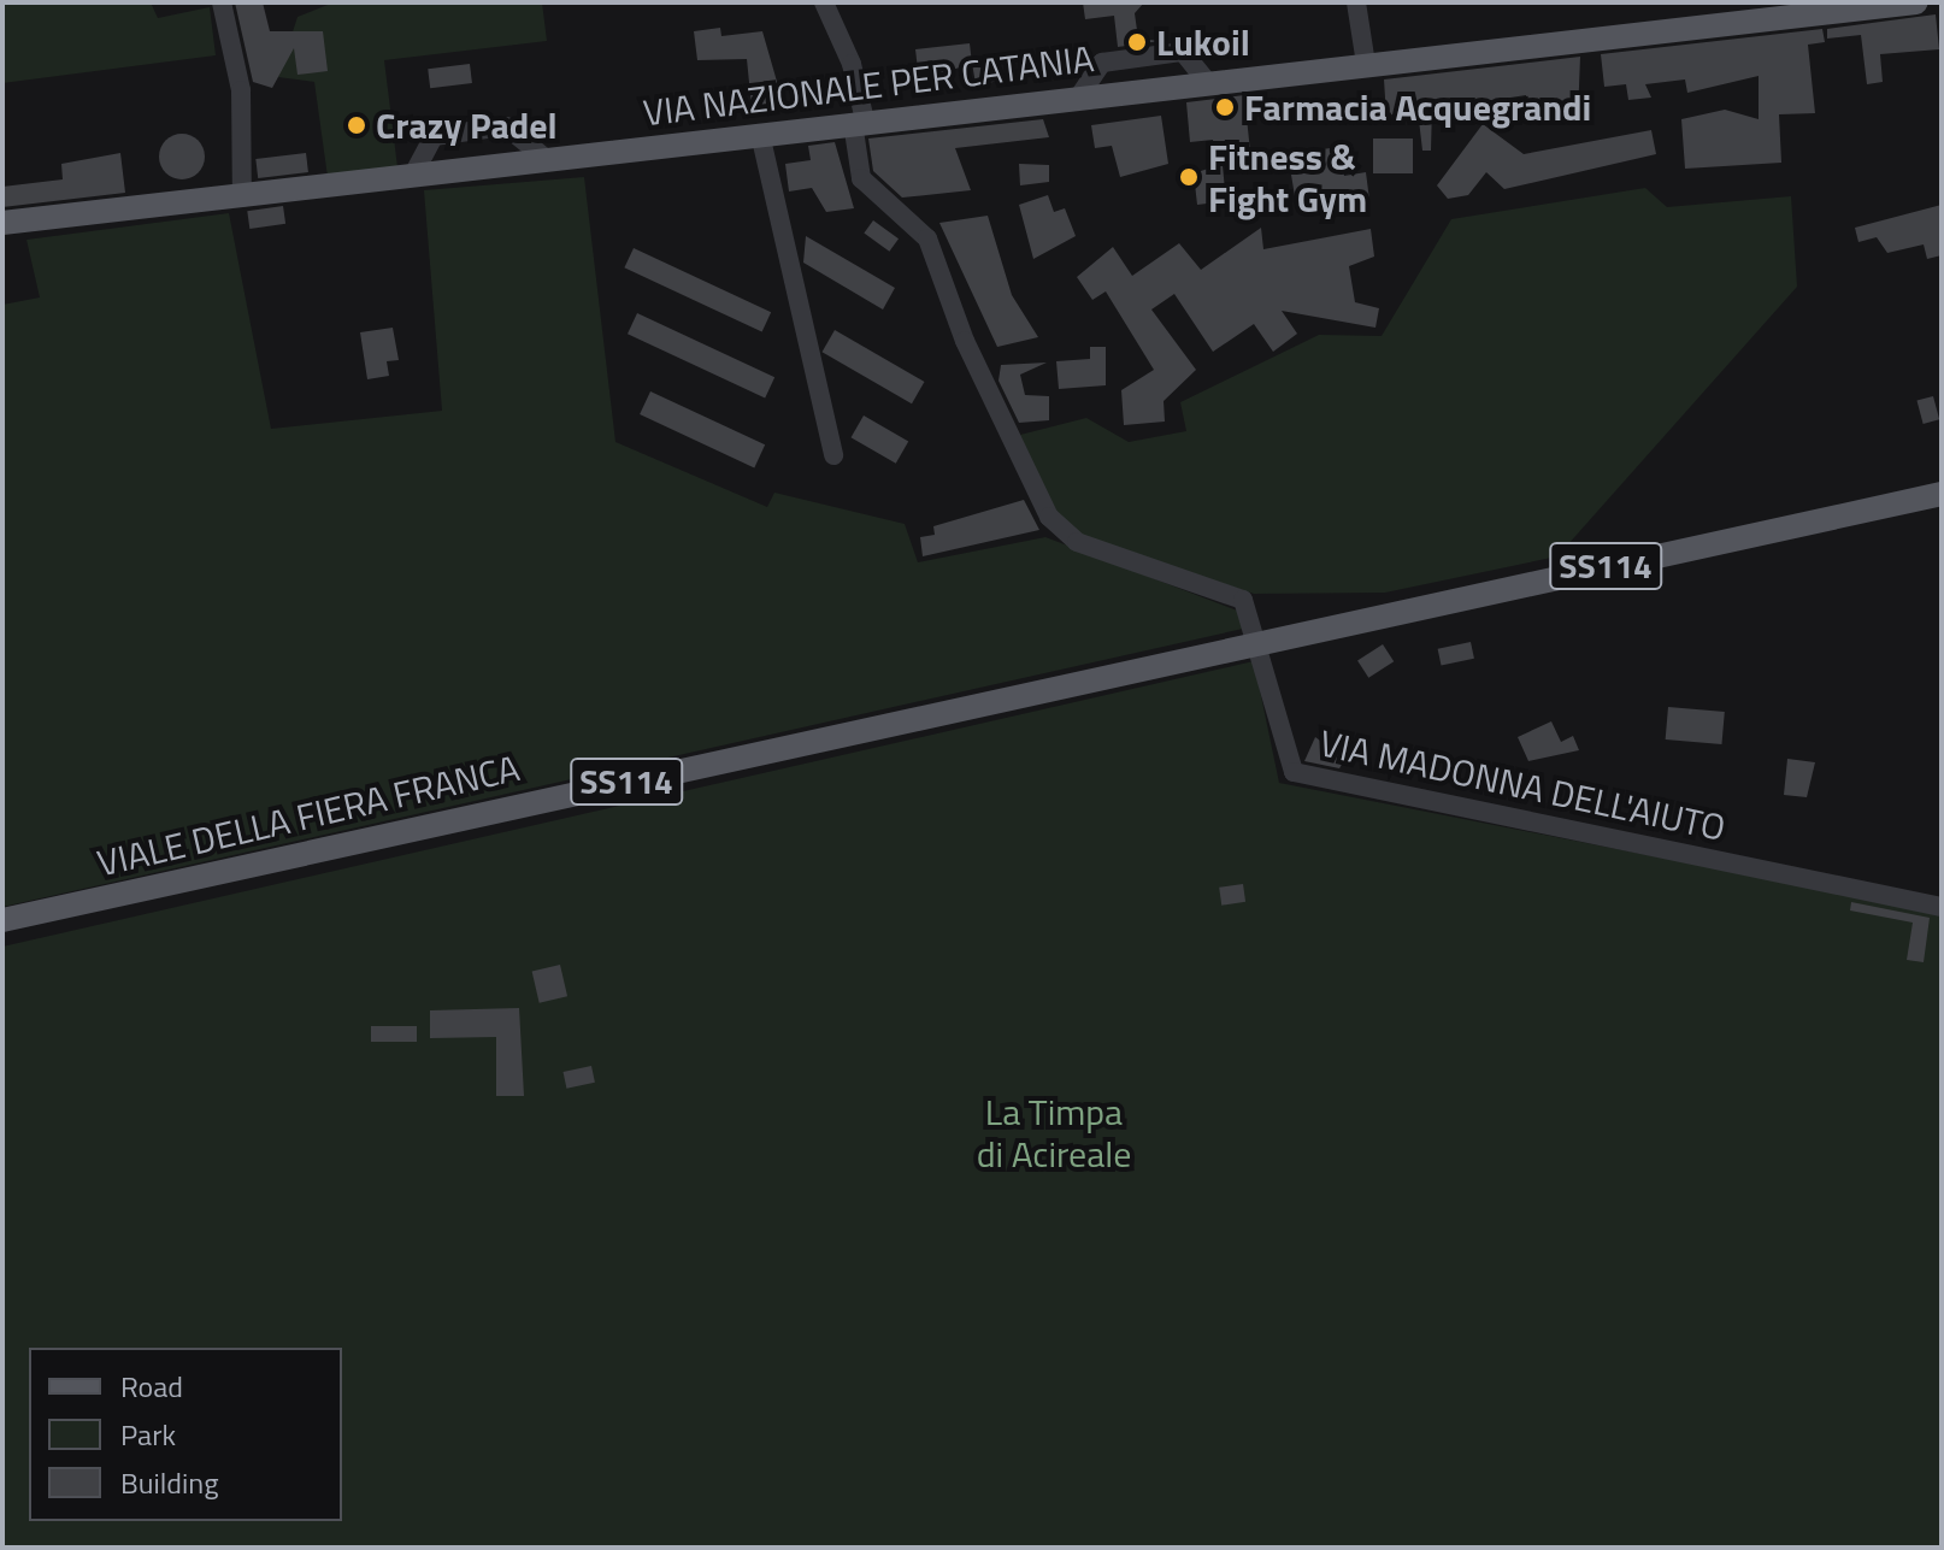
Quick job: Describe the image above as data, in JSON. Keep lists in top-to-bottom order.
{
  "streets": {
    "main road": ["VIA NAZIONALE PER CATANIA", "SS114", "VIALE DELLA FIERA FRANCA"],
    "street": ["VIA MADONNA DELL'AIUTO"]
  },
  "crossings": [
    ["VIA NAZIONALE PER CATANIA", "VIA MADONNA DELL'AIUTO"]
  ],
  "parks": ["La Timpa di Acireale"],
  "places": [
    "Lukoil",
    "Farmacia Acquegrandi",
    "Crazy Padel",
    "Fitness & Fight Gym"
  ],
  "legend": ["Road", "Park", "Building"]
}
